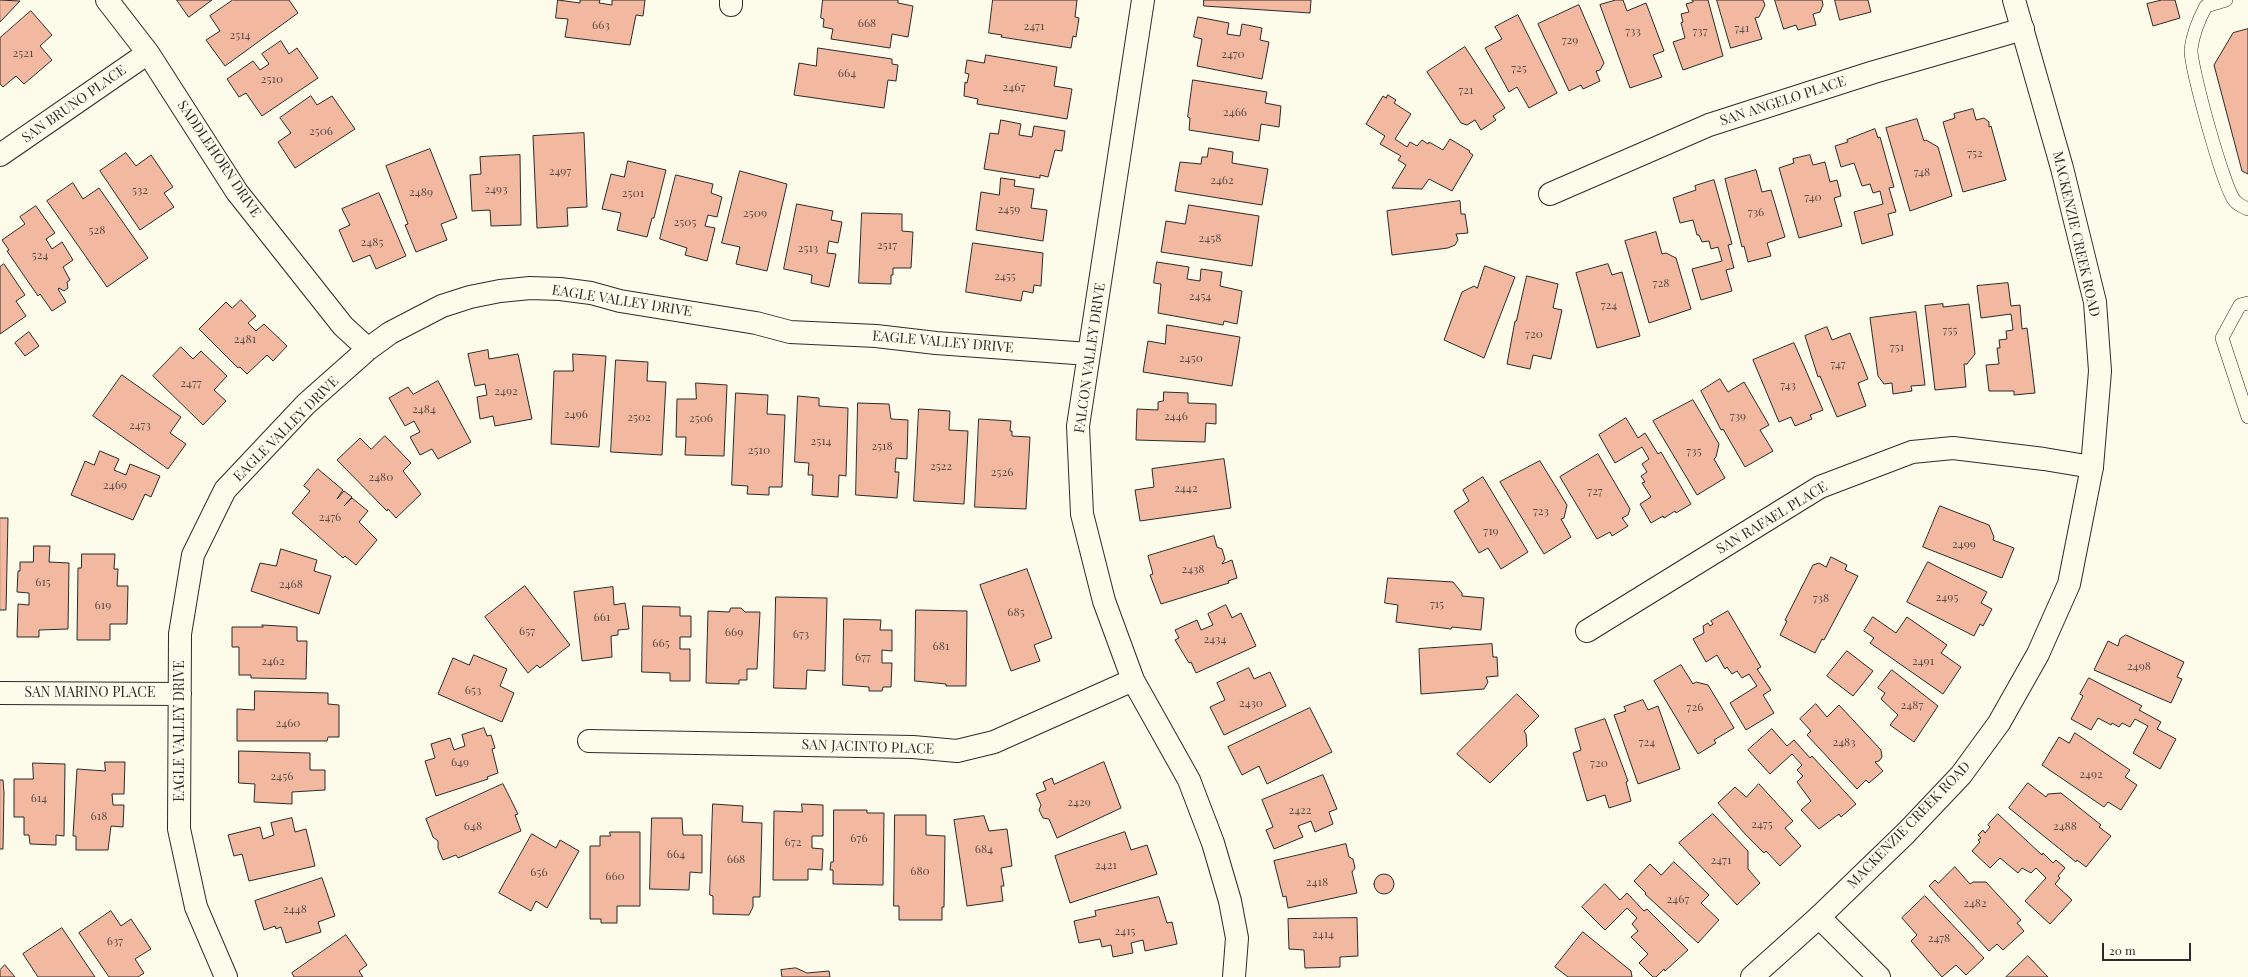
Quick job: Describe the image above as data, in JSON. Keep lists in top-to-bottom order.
{
  "streets": {
    "street": [
      "SAN ANGELO PLACE",
      "SAN BRUNO PLACE",
      "SADDLEHORN DRIVE",
      "MACKENZIE CREEK ROAD",
      "EAGLE VALLEY DRIVE",
      "FALCON VALLEY DRIVE",
      "SAN RAFAEL PLACE",
      "SAN MARINO PLACE",
      "SAN JACINTO PLACE"
    ]
  },
  "crossings": [
    ["SAN ANGELO PLACE", "MACKENZIE CREEK ROAD"],
    ["SAN BRUNO PLACE", "SADDLEHORN DRIVE"],
    ["SADDLEHORN DRIVE", "EAGLE VALLEY DRIVE"],
    ["MACKENZIE CREEK ROAD", "SAN RAFAEL PLACE"],
    ["EAGLE VALLEY DRIVE", "FALCON VALLEY DRIVE"],
    ["EAGLE VALLEY DRIVE", "SAN MARINO PLACE"],
    ["FALCON VALLEY DRIVE", "SAN JACINTO PLACE"]
  ],
  "house_numbers": [
    "668",
    "663",
    "2471",
    "741",
    "733",
    "737",
    "2514",
    "729",
    "2521",
    "2470",
    "725",
    "664",
    "2510",
    "2467",
    "721",
    "2466",
    "2506",
    "752",
    "2497",
    "748",
    "2462",
    "2493",
    "532",
    "2489",
    "2501",
    "740",
    "2459",
    "736",
    "2509",
    "2505",
    "528",
    "2458",
    "2485",
    "2517",
    "2513",
    "524",
    "2455",
    "728",
    "2454",
    "724",
    "755",
    "720",
    "2481",
    "751",
    "2450",
    "747",
    "2477",
    "743",
    "2492",
    "2484",
    "2496",
    "2446",
    "739",
    "2502",
    "2506",
    "2473",
    "2514",
    "2518",
    "2510",
    "735",
    "2522",
    "2526",
    "2480",
    "2469",
    "2442",
    "727",
    "723",
    "2476",
    "719",
    "2499",
    "2438",
    "615",
    "2468",
    "2495",
    "738",
    "715",
    "619",
    "685",
    "661",
    "657",
    "669",
    "673",
    "2434",
    "665",
    "681",
    "677",
    "2462",
    "2491",
    "2498",
    "653",
    "2430",
    "2487",
    "726",
    "2460",
    "724",
    "2483",
    "649",
    "720",
    "2492",
    "2456",
    "614",
    "2429",
    "2422",
    "618",
    "2475",
    "648",
    "2488",
    "676",
    "672",
    "684",
    "664",
    "668",
    "2471",
    "2421",
    "680",
    "656",
    "660",
    "2418",
    "2467",
    "2482",
    "2448",
    "2415",
    "2414",
    "2478",
    "637"
  ],
  "scale_bar": "20 m"
}
